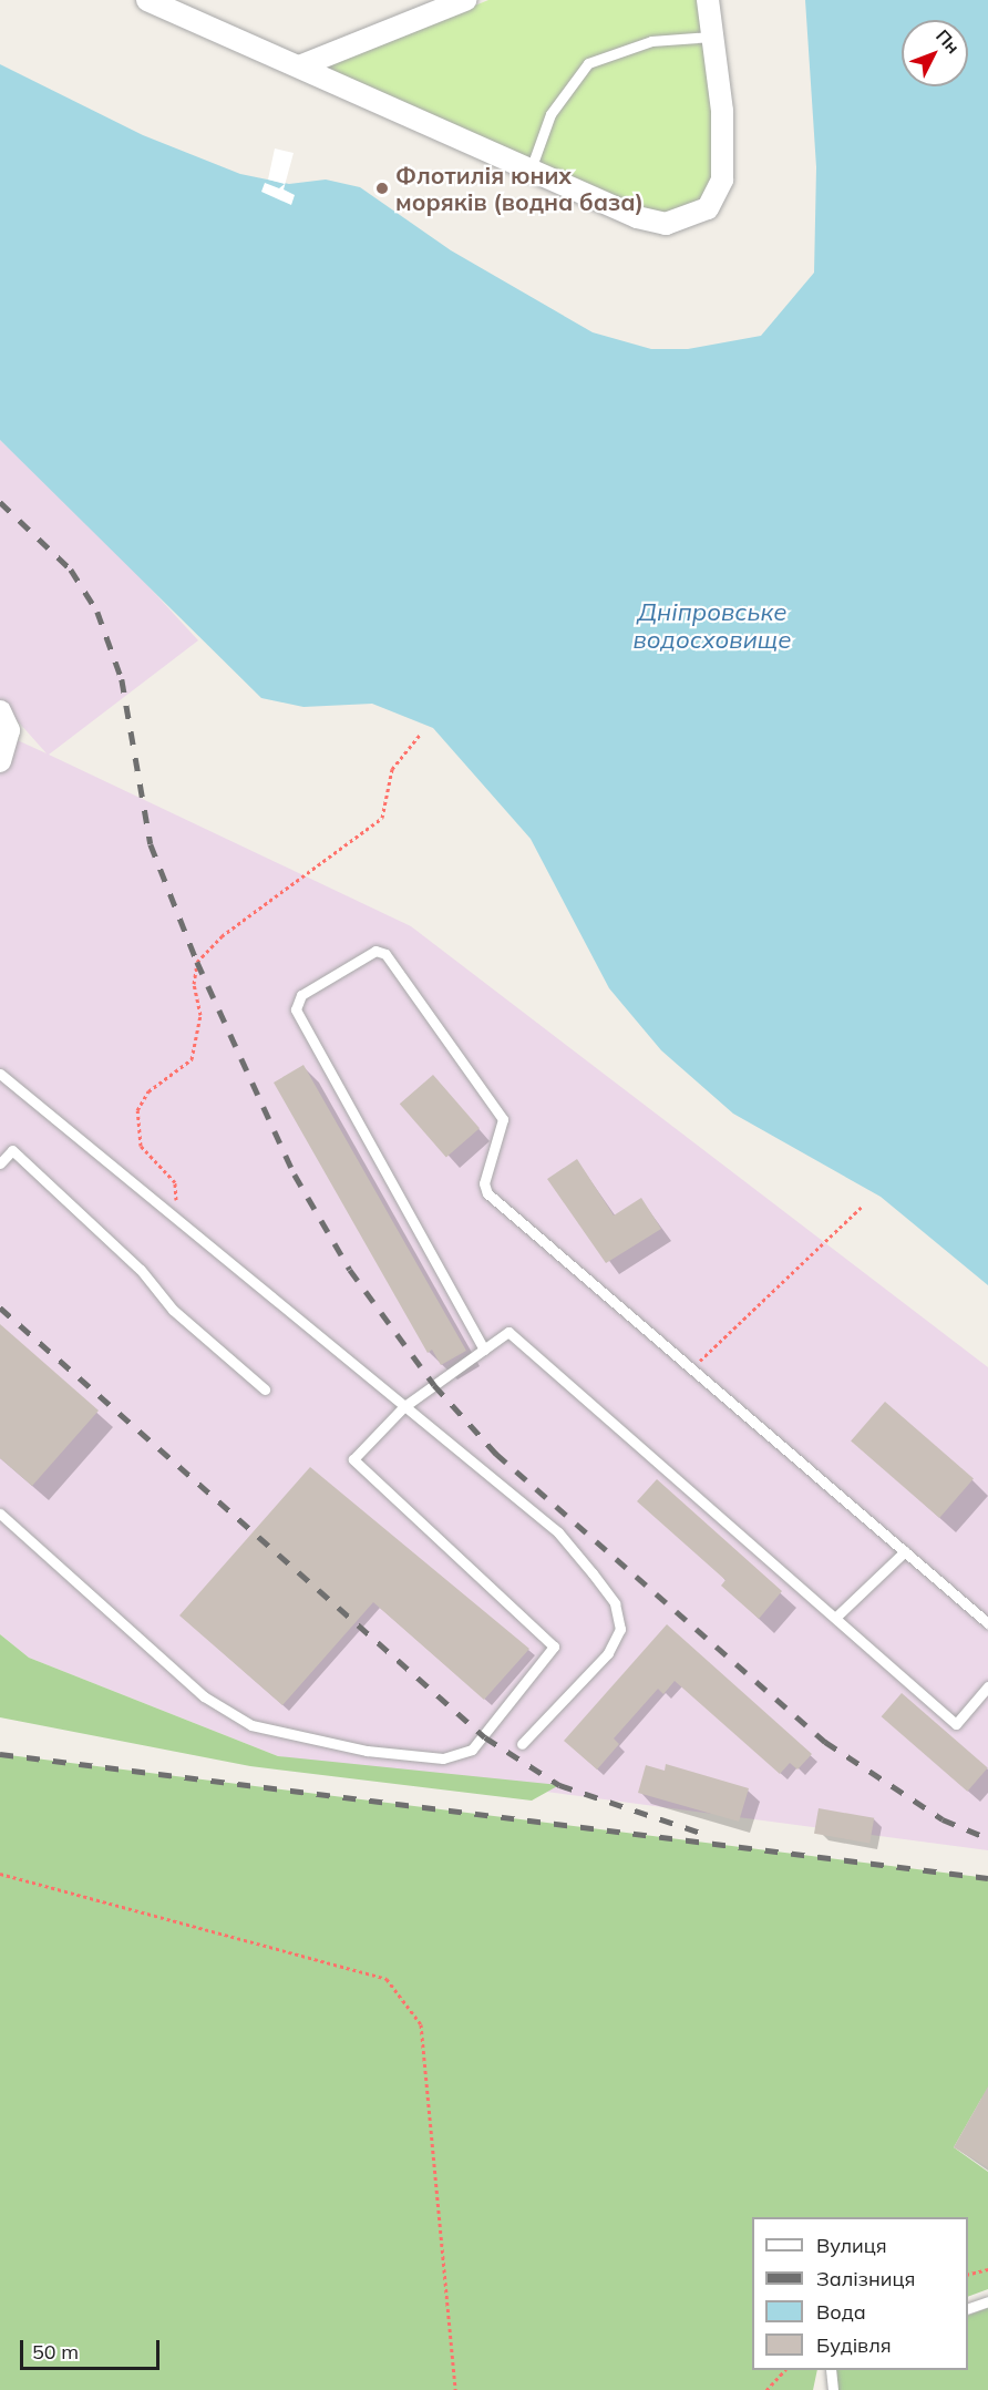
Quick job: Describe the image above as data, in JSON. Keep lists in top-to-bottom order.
{
  "water": ["Дніпровське водосховище"],
  "places": ["Флотилія юних моряків (водна база)"],
  "legend": [
    "Вулиця",
    "Залізниця",
    "Вода",
    "Будівля"
  ],
  "scale_bar": "50 m",
  "north": "top right"
}
